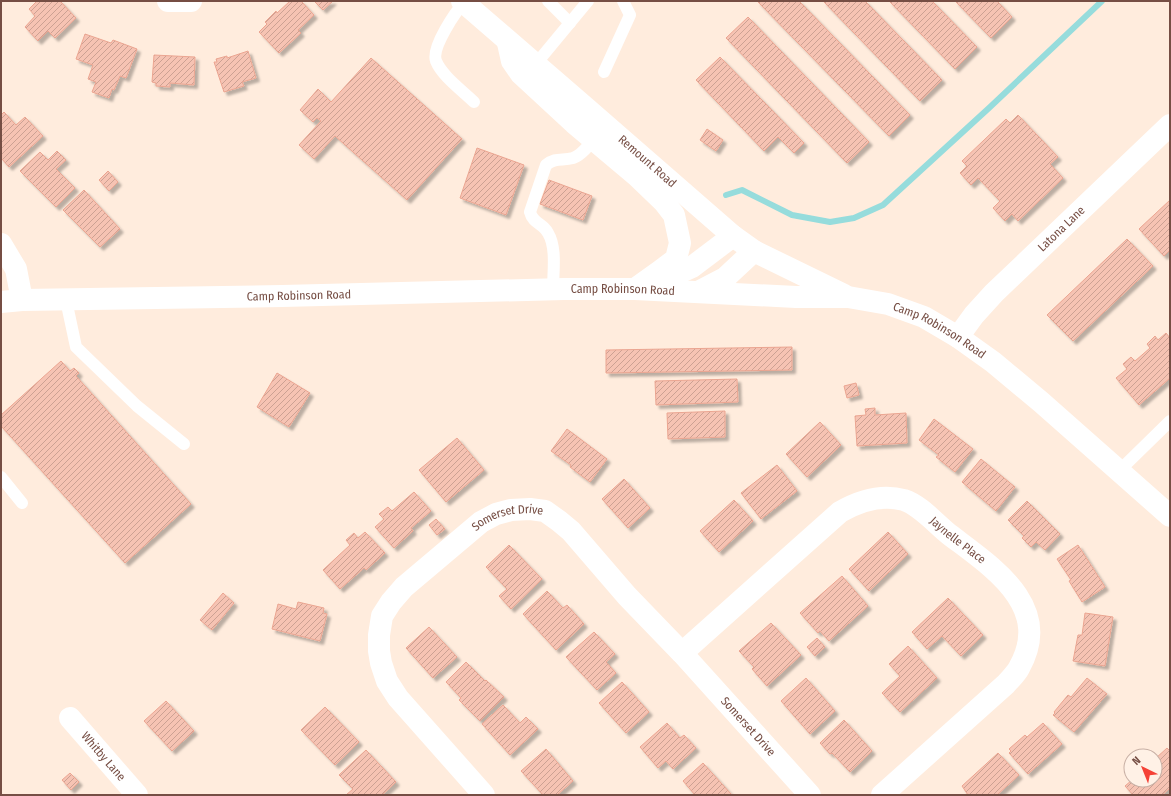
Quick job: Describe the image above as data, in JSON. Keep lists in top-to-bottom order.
{
  "streets": {
    "street": [
      "Remount Road",
      "Latona Lane",
      "Camp Robinson Road",
      "Somerset Drive",
      "Jaynelle Place",
      "Whitby Lane"
    ]
  },
  "crossings": [
    ["Remount Road", "Camp Robinson Road"],
    ["Latona Lane", "Camp Robinson Road"],
    ["Somerset Drive", "Jaynelle Place"]
  ],
  "north": "top left"
}
